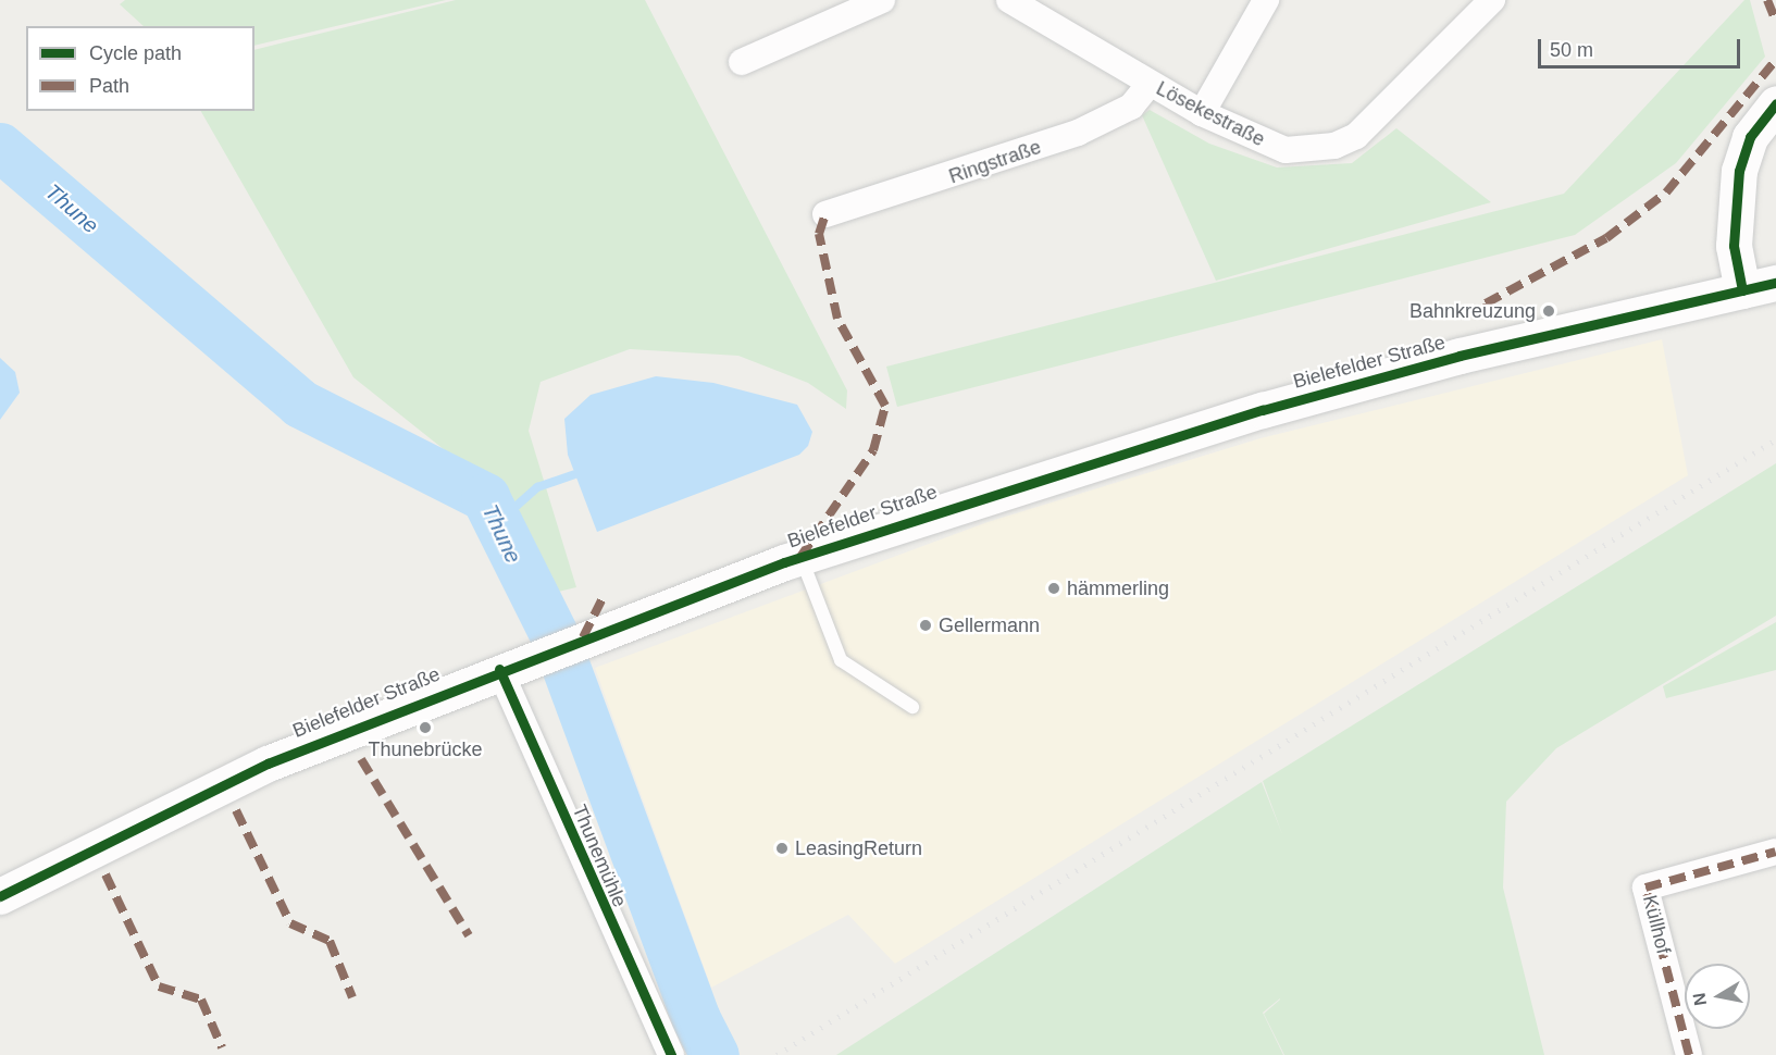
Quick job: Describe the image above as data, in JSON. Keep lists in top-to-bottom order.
{
  "streets": {
    "main road": ["Bielefelder Straße"],
    "street": [
      "Lösekestraße",
      "Ringstraße",
      "Thunemühle",
      "Küllhof"
    ]
  },
  "crossings": [
    ["Lösekestraße", "Ringstraße"],
    ["Bielefelder Straße", "Thunemühle"]
  ],
  "water": ["Thune"],
  "places": [
    "Bahnkreuzung",
    "hämmerling",
    "Gellermann",
    "Thunebrücke",
    "LeasingReturn"
  ],
  "legend": ["Cycle path", "Path"],
  "scale_bar": "50 m",
  "north": "left"
}
